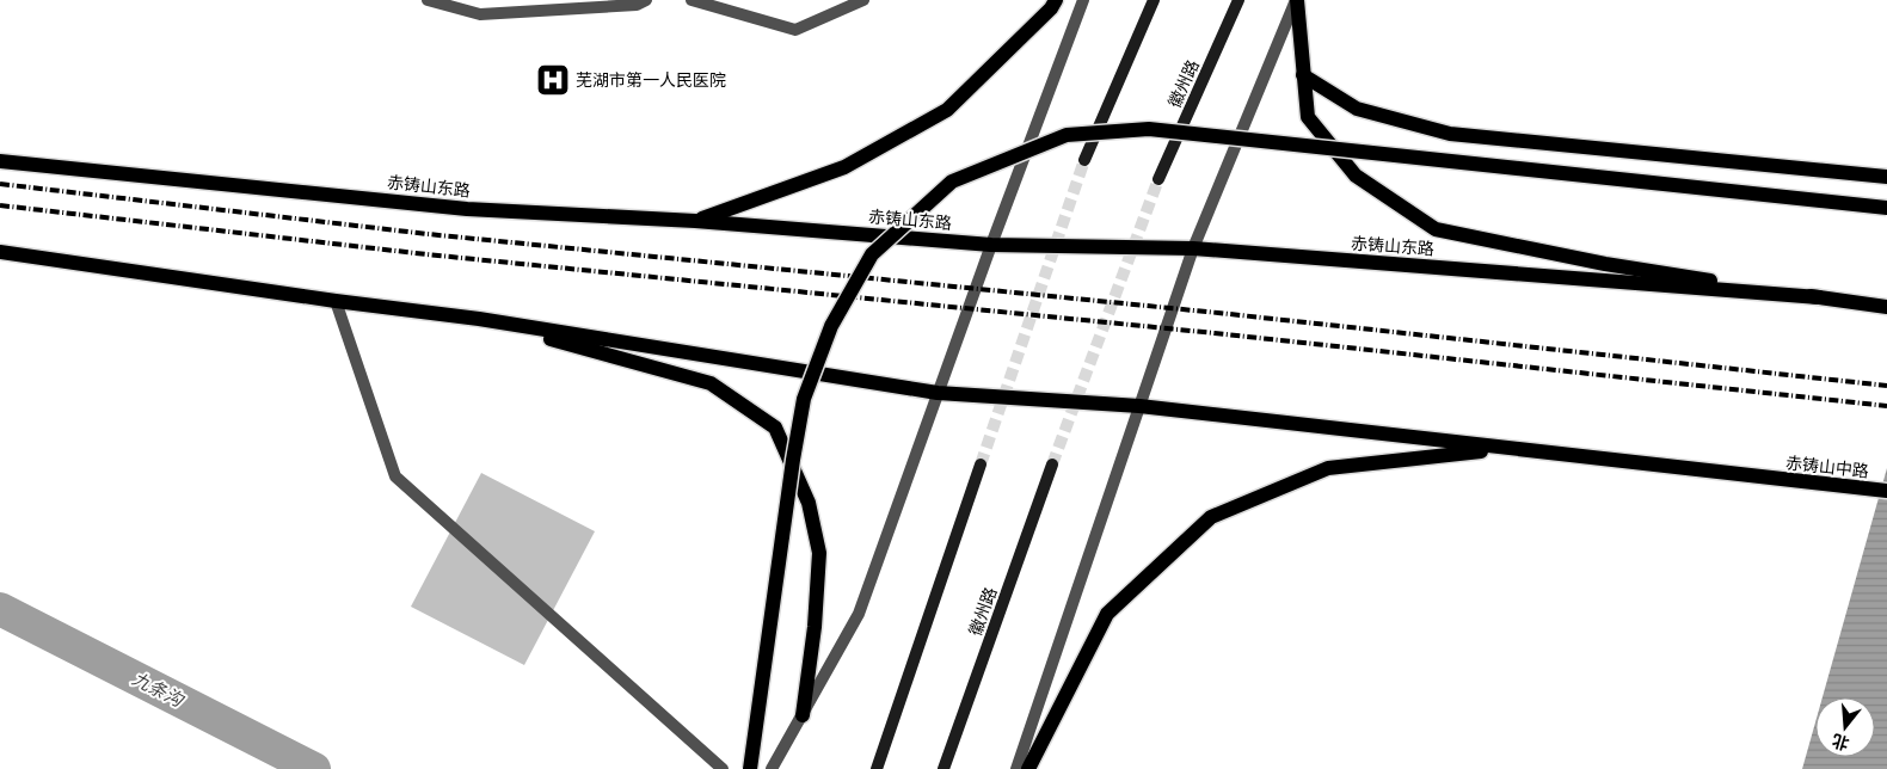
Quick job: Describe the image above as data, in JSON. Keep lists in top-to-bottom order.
{
  "streets": {
    "main road": ["徽州路", "赤铸山东路", "赤铸山中路"]
  },
  "water": ["九条沟"],
  "places": {
    "hospital": ["芜湖市第一人民医院"]
  },
  "north": "bottom"
}
